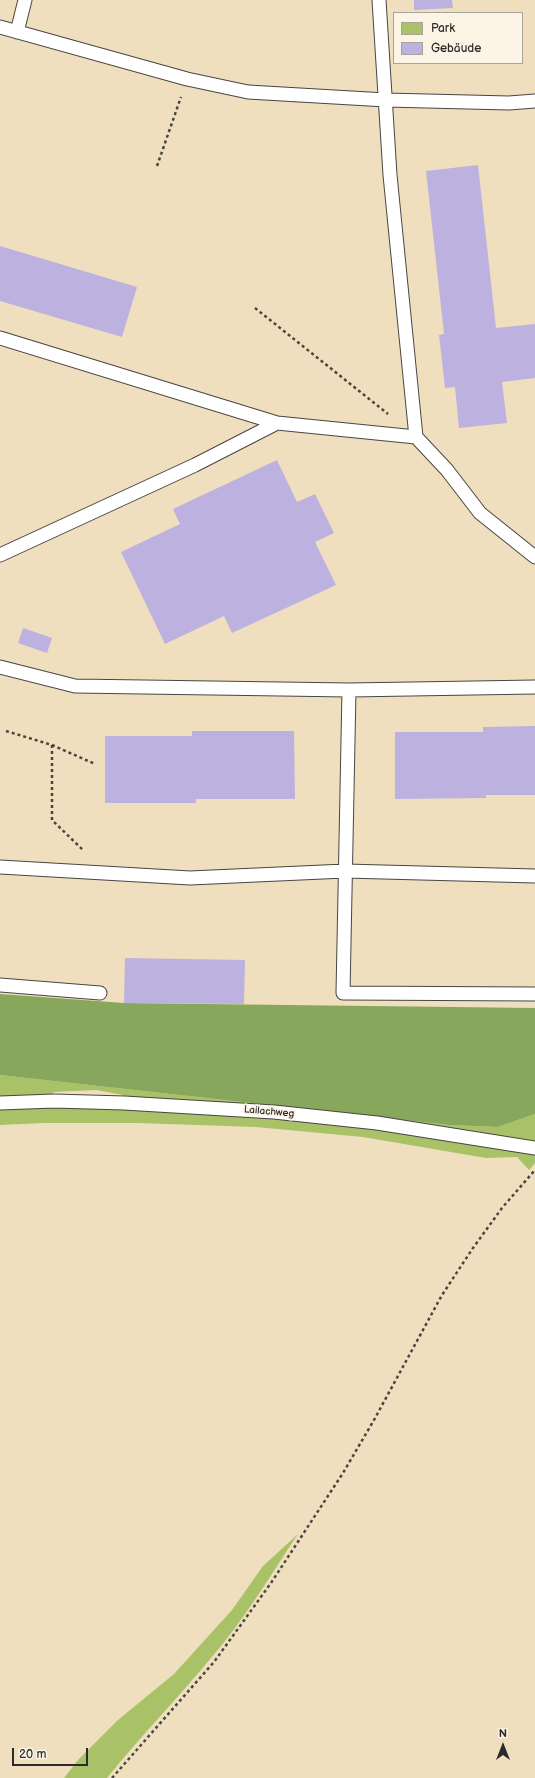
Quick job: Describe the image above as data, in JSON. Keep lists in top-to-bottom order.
{
  "streets": {
    "lane": ["Lailachweg"]
  },
  "legend": ["Park", "Gebäude"],
  "scale_bar": "20 m",
  "north": "top"
}
